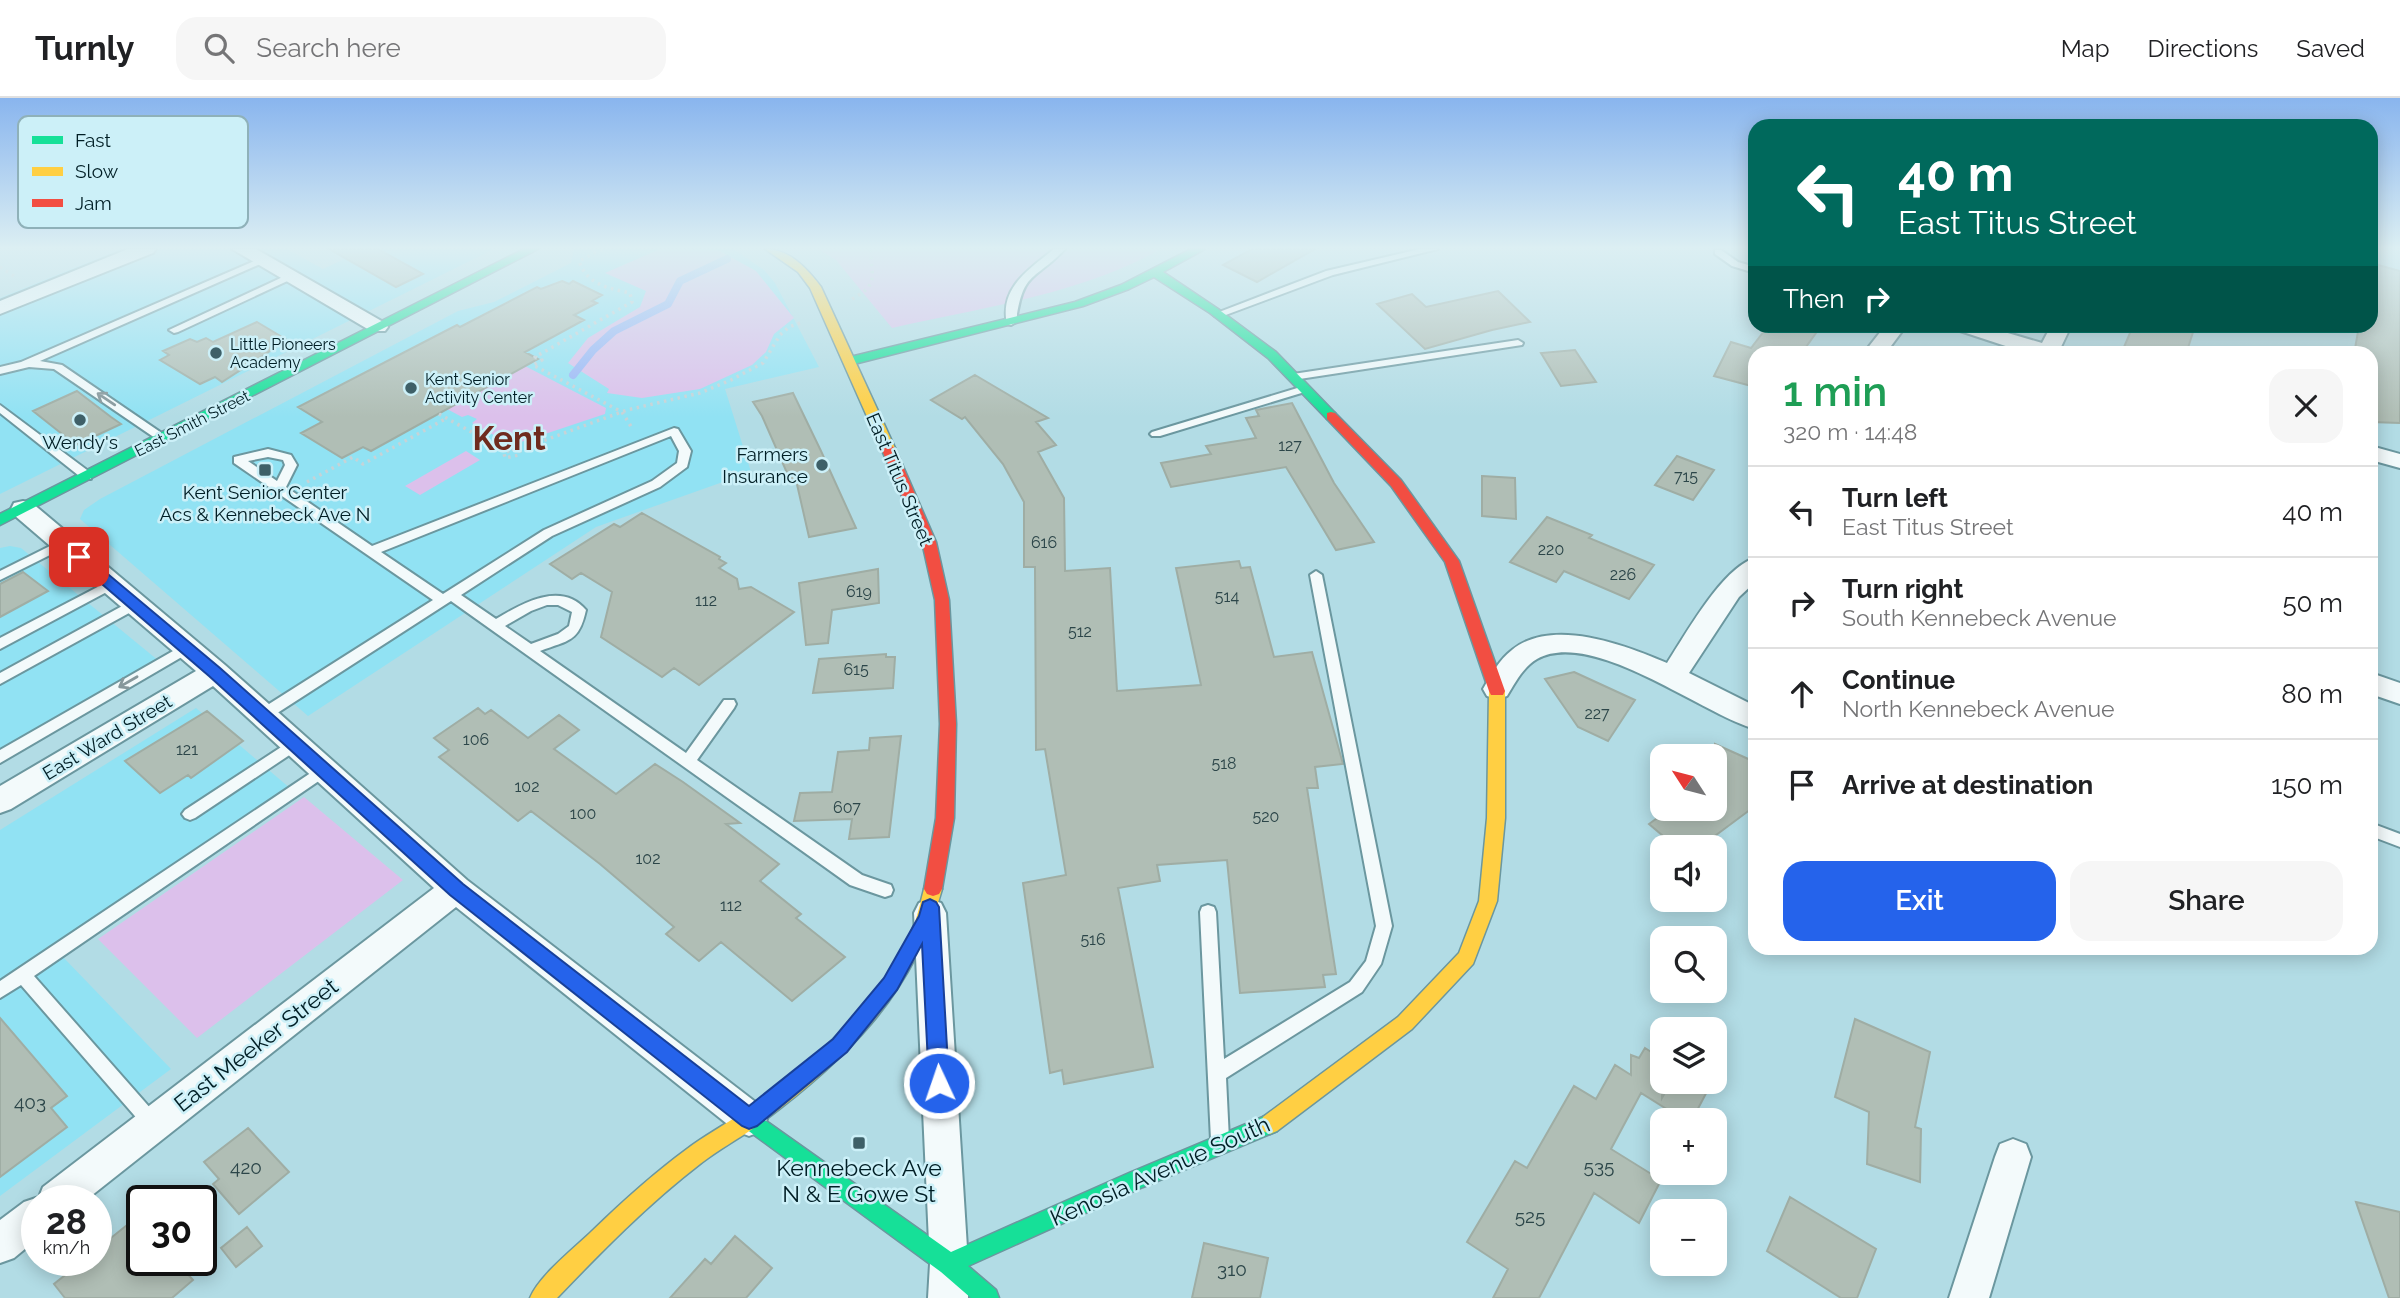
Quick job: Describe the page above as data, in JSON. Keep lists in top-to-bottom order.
{
  "streets": {
    "street": [
      "East Smith Street",
      "East Titus Street",
      "East Ward Street",
      "East Meeker Street",
      "Kenosia Avenue South"
    ]
  },
  "crossings": [
    ["East Titus Street", "Kenosia Avenue South"]
  ],
  "districts": ["Kent"],
  "places": {
    "other": [
      "Little Pioneers Academy",
      "Kent Senior Activity Center",
      "Wendy's",
      "Farmers Insurance"
    ],
    "transit": ["Kent Senior Center Acs & Kennebeck Ave N", "Kennebeck Ave N & E Gowe St"]
  },
  "house_numbers": [
    "127",
    "715",
    "616",
    "220",
    "226",
    "619",
    "514",
    "112",
    "512",
    "615",
    "227",
    "106",
    "121",
    "518",
    "102",
    "607",
    "100",
    "520",
    "102",
    "112",
    "516",
    "403",
    "535",
    "420",
    "525",
    "310"
  ],
  "legend": ["Fast", "Slow", "Jam"],
  "north": "top left",
  "page": {
    "header": "Turnly",
    "search": "Search here",
    "nav": ["Map", "Directions", "Saved"],
    "turn": ["40 m", "East Titus Street"],
    "then": "Then",
    "heading": ["1 min", "320 m · 14:48"],
    "list": [
      {
        "name": "Turn left",
        "note": "East Titus Street",
        "value": "40 m"
      },
      {
        "name": "Turn right",
        "note": "South Kennebeck Avenue",
        "value": "50 m"
      },
      {
        "name": "Continue",
        "note": "North Kennebeck Avenue",
        "value": "80 m"
      },
      {
        "name": "Arrive at destination",
        "value": "150 m"
      }
    ],
    "map_buttons": ["+", "−"],
    "buttons": ["Exit", "Share"],
    "speed": "28 km/h",
    "limit": "30"
  }
}
